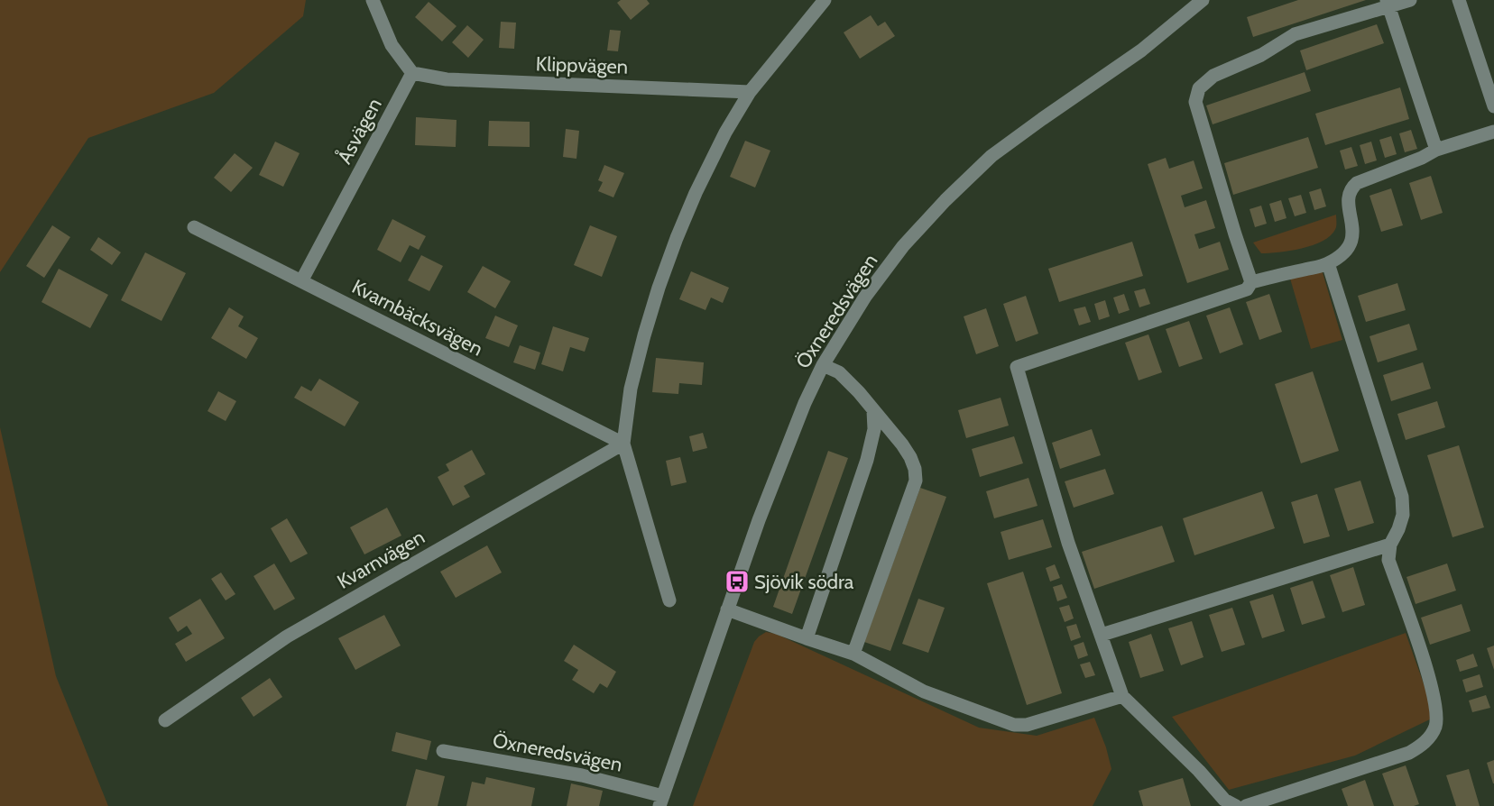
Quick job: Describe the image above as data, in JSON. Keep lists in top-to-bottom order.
{
  "streets": {
    "street": [
      "Klippvägen",
      "Åsvägen",
      "Öxneredsvägen",
      "Kvarnbäcksvägen",
      "Kvarnvägen"
    ]
  },
  "crossings": [
    ["Klippvägen", "Åsvägen"],
    ["Åsvägen", "Kvarnbäcksvägen"],
    ["Kvarnbäcksvägen", "Kvarnvägen"]
  ],
  "places": {
    "bus stop": ["Sjövik södra"]
  }
}
